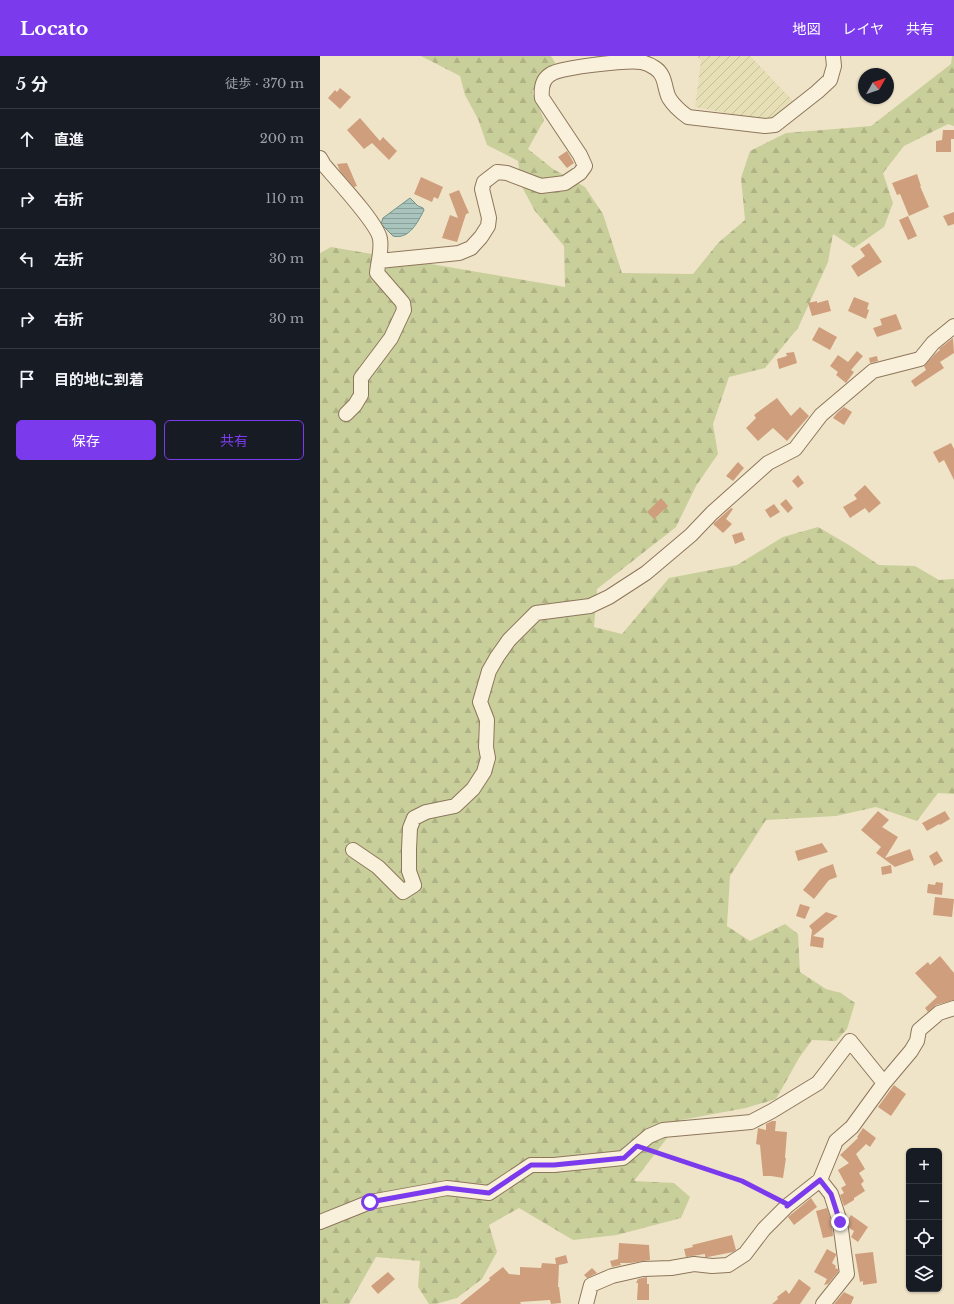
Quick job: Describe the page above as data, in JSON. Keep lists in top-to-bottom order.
{
  "north": "top right",
  "page": {
    "header": "Locato",
    "nav": ["地図", "レイヤ", "共有"],
    "heading": ["5 分", "徒歩 · 370 m"],
    "list": [
      ["直進", "200 m"],
      ["右折", "110 m"],
      ["左折", "30 m"],
      ["右折", "30 m"],
      "目的地に到着"
    ],
    "buttons": ["保存", "共有"],
    "map_buttons": ["+", "−"]
  }
}
